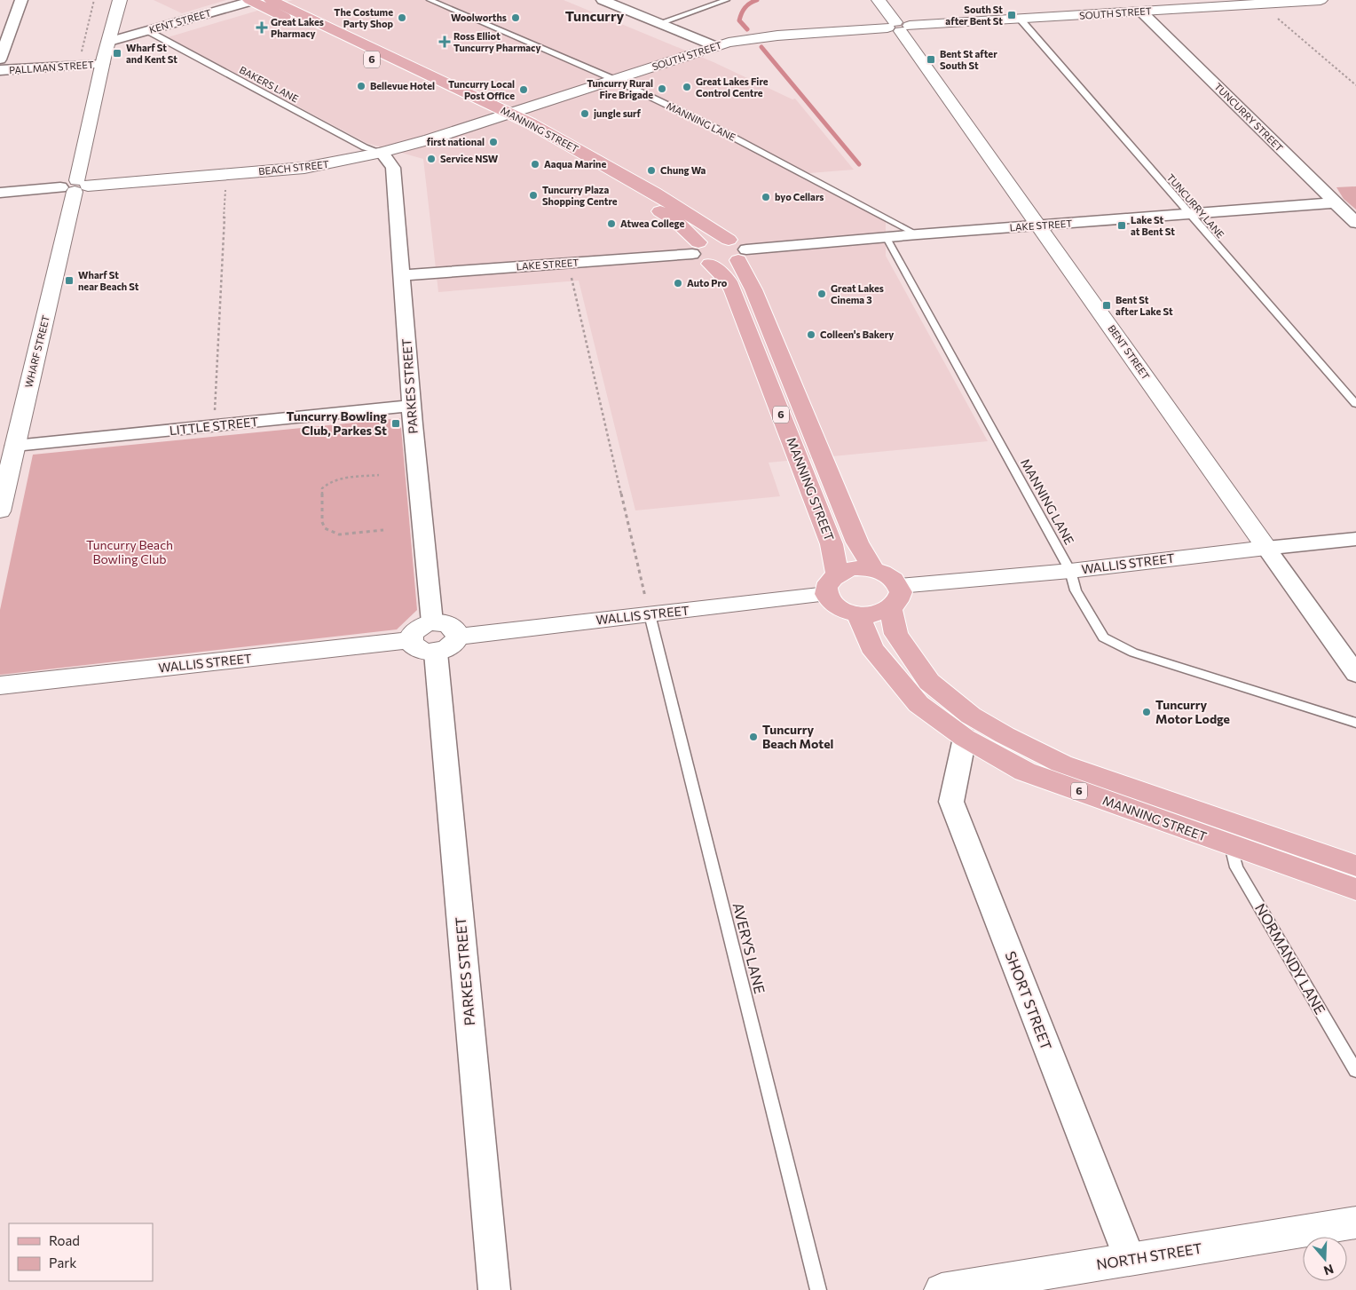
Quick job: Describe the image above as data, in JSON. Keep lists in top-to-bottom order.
{
  "streets": {
    "main road": ["6", "MANNING STREET"],
    "street": [
      "SOUTH STREET",
      "KENT STREET",
      "PALLMAN STREET",
      "TUNCURRY STREET",
      "BEACH STREET",
      "LAKE STREET",
      "WHARF STREET",
      "BENT STREET",
      "PARKES STREET",
      "LITTLE STREET",
      "WALLIS STREET",
      "SHORT STREET",
      "NORTH STREET"
    ],
    "lane": [
      "BAKERS LANE",
      "MANNING LANE",
      "TUNCURRY LANE",
      "AVERYS LANE",
      "NORMANDY LANE"
    ]
  },
  "crossings": [
    ["SOUTH STREET", "TUNCURRY STREET"],
    ["SOUTH STREET", "MANNING LANE"],
    ["SOUTH STREET", "MANNING STREET"],
    ["SOUTH STREET", "BEACH STREET"],
    ["SOUTH STREET", "TUNCURRY LANE"],
    ["SOUTH STREET", "BENT STREET"],
    ["KENT STREET", "BAKERS LANE"],
    ["KENT STREET", "MANNING STREET"],
    ["KENT STREET", "WHARF STREET"],
    ["6", "MANNING STREET"],
    ["6", "LAKE STREET"],
    ["PALLMAN STREET", "WHARF STREET"],
    ["BAKERS LANE", "BEACH STREET"],
    ["BAKERS LANE", "PARKES STREET"],
    ["TUNCURRY STREET", "LAKE STREET"],
    ["MANNING LANE", "LAKE STREET"],
    ["MANNING LANE", "WALLIS STREET"],
    ["MANNING STREET", "BEACH STREET"],
    ["MANNING STREET", "LAKE STREET"],
    ["MANNING STREET", "WALLIS STREET"],
    ["MANNING STREET", "NORMANDY LANE"],
    ["MANNING STREET", "SHORT STREET"],
    ["BEACH STREET", "WHARF STREET"],
    ["BEACH STREET", "PARKES STREET"],
    ["TUNCURRY LANE", "LAKE STREET"],
    ["LAKE STREET", "BENT STREET"],
    ["LAKE STREET", "PARKES STREET"],
    ["WHARF STREET", "LITTLE STREET"],
    ["BENT STREET", "WALLIS STREET"],
    ["PARKES STREET", "LITTLE STREET"],
    ["PARKES STREET", "WALLIS STREET"],
    ["WALLIS STREET", "AVERYS LANE"],
    ["SHORT STREET", "NORTH STREET"]
  ],
  "districts": ["Tuncurry"],
  "parks": ["Tuncurry Beach Bowling Club"],
  "places": {
    "transit": [
      "South St after Bent St",
      "Wharf St and Kent St",
      "Bent St after South St",
      "Lake St at Bent St",
      "Wharf St near Beach St",
      "Bent St after Lake St",
      "Tuncurry Bowling Club, Parkes St"
    ],
    "other": [
      "The Costume Party Shop",
      "Woolworths",
      "Bellevue Hotel",
      "Great Lakes Fire Control Centre",
      "Tuncurry Rural Fire Brigade",
      "Tuncurry Local Post Office",
      "jungle surf",
      "first national",
      "Service NSW",
      "Aaqua Marine",
      "Chung Wa",
      "Tuncurry Plaza Shopping Centre",
      "byo Cellars",
      "Atwea College",
      "Auto Pro",
      "Great Lakes Cinema 3",
      "Colleen's Bakery",
      "Tuncurry Motor Lodge",
      "Tuncurry Beach Motel"
    ],
    "health": ["Great Lakes Pharmacy", "Ross Elliot Tuncurry Pharmacy"]
  },
  "legend": ["Road", "Park"],
  "north": "bottom"
}
